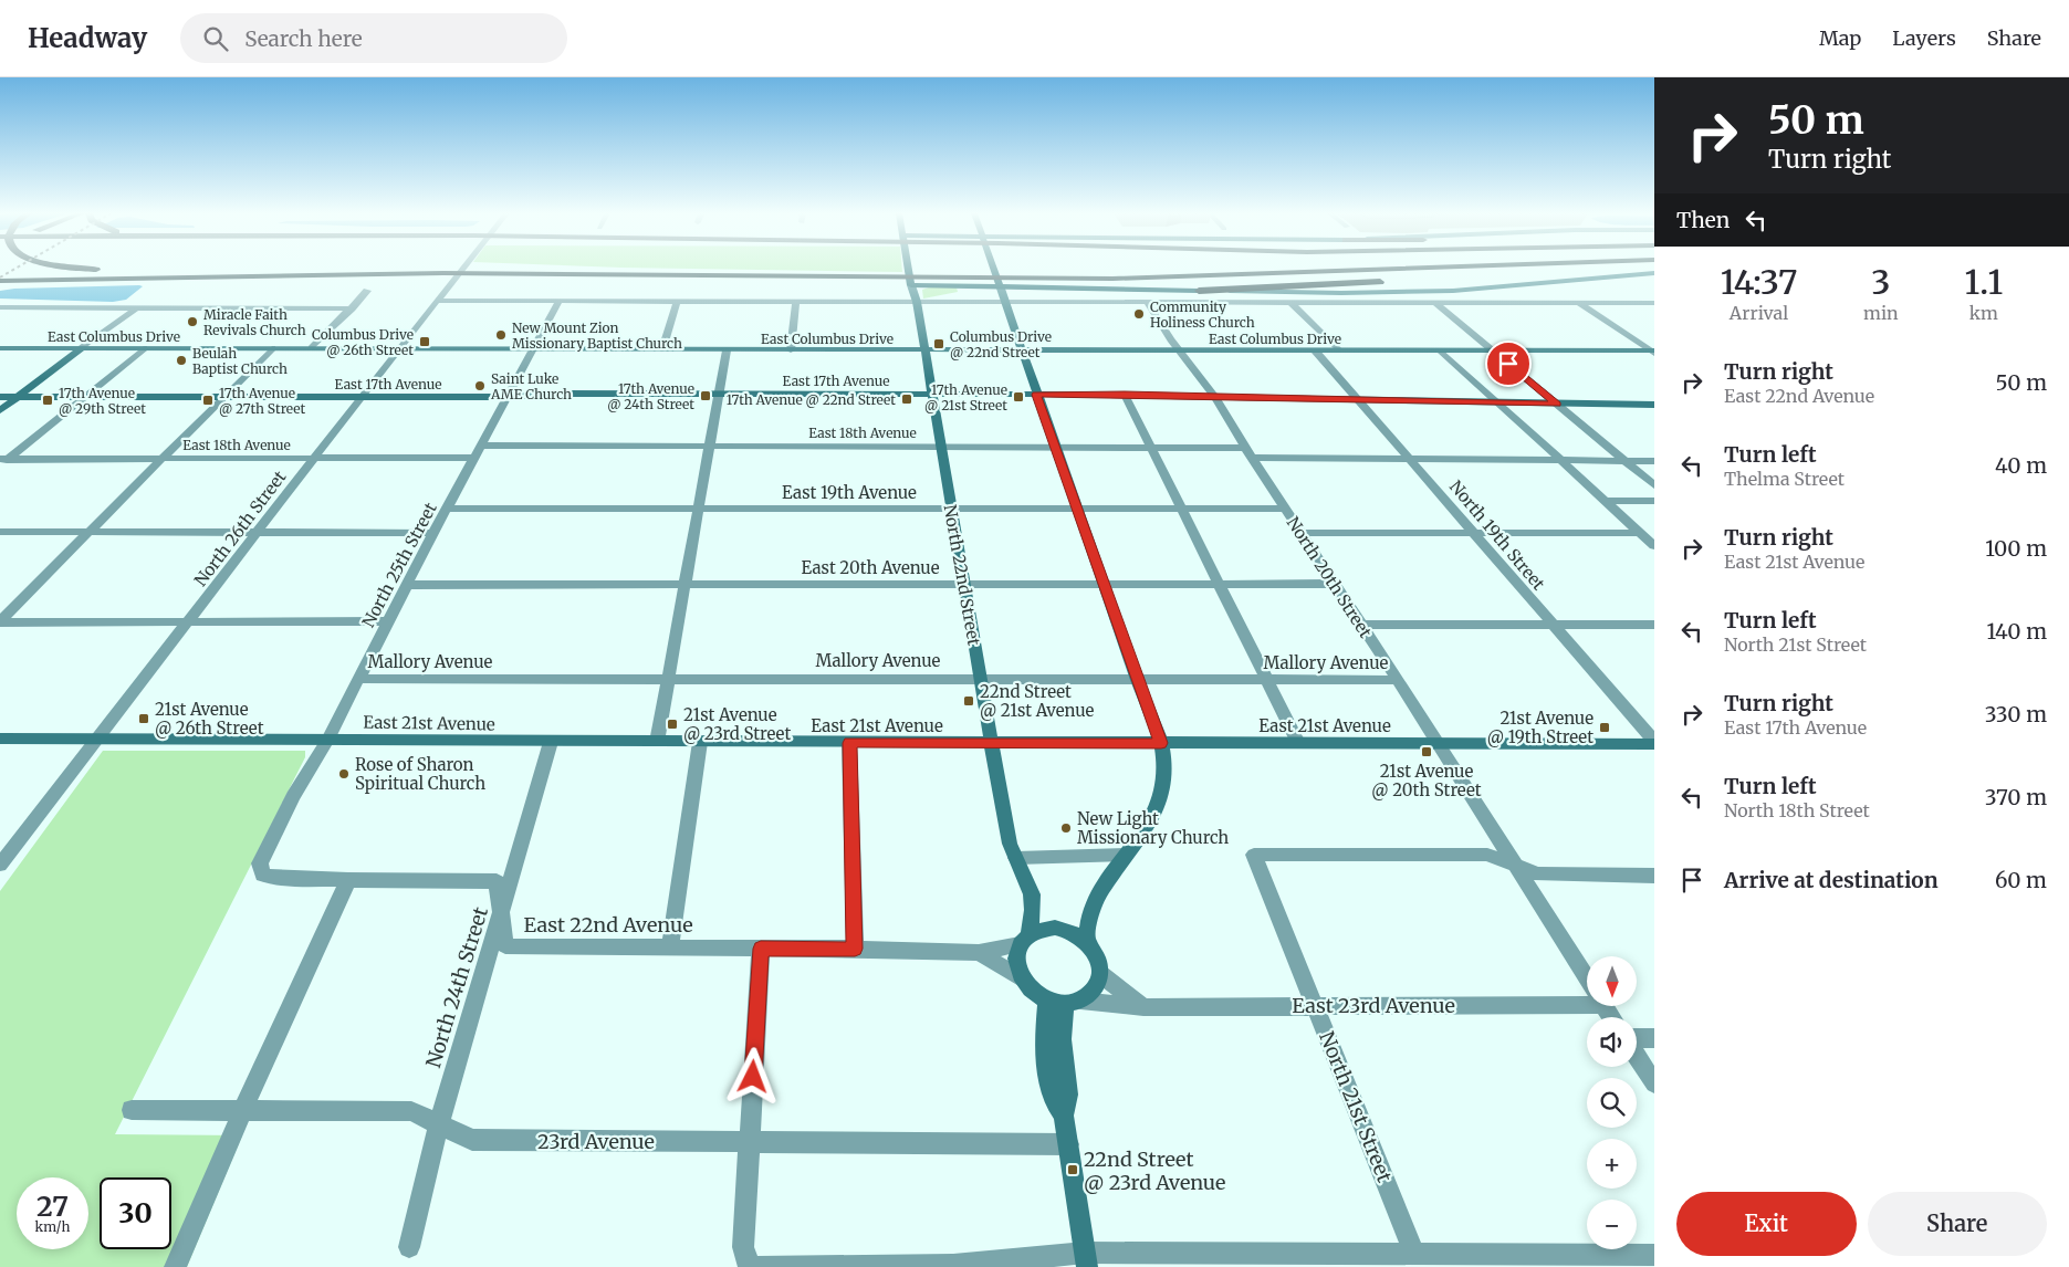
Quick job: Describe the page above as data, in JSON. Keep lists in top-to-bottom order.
{
  "streets": {
    "main road": [
      "East Columbus Drive",
      "East 17th Avenue",
      "North 22nd Street",
      "East 21st Avenue"
    ],
    "street": [
      "East 18th Avenue",
      "East 19th Avenue",
      "North 26th Street",
      "North 19th Street",
      "North 25th Street",
      "East 20th Avenue",
      "North 20th Street",
      "Mallory Avenue",
      "East 22nd Avenue",
      "North 24th Street",
      "East 23rd Avenue",
      "North 21st Street",
      "23rd Avenue"
    ]
  },
  "crossings": [
    ["East Columbus Drive", "North 26th Street"],
    ["East Columbus Drive", "North 19th Street"],
    ["East Columbus Drive", "North 25th Street"],
    ["East Columbus Drive", "North 22nd Street"],
    ["East Columbus Drive", "North 20th Street"],
    ["East 17th Avenue", "North 26th Street"],
    ["East 17th Avenue", "North 19th Street"],
    ["East 17th Avenue", "North 25th Street"],
    ["East 17th Avenue", "North 22nd Street"],
    ["East 17th Avenue", "North 20th Street"],
    ["East 18th Avenue", "North 26th Street"],
    ["East 18th Avenue", "North 25th Street"],
    ["East 18th Avenue", "North 22nd Street"],
    ["East 18th Avenue", "North 20th Street"],
    ["East 19th Avenue", "North 25th Street"],
    ["East 19th Avenue", "North 22nd Street"],
    ["East 19th Avenue", "North 20th Street"],
    ["North 26th Street", "East 21st Avenue"],
    ["North 19th Street", "East 21st Avenue"],
    ["North 25th Street", "East 20th Avenue"],
    ["North 25th Street", "Mallory Avenue"],
    ["North 25th Street", "East 21st Avenue"],
    ["North 25th Street", "East 22nd Avenue"],
    ["East 20th Avenue", "North 22nd Street"],
    ["East 20th Avenue", "North 20th Street"],
    ["North 22nd Street", "Mallory Avenue"],
    ["North 22nd Street", "East 21st Avenue"],
    ["North 22nd Street", "East 22nd Avenue"],
    ["North 22nd Street", "East 23rd Avenue"],
    ["North 20th Street", "Mallory Avenue"],
    ["North 20th Street", "East 21st Avenue"],
    ["North 20th Street", "North 21st Street"],
    ["East 21st Avenue", "North 24th Street"],
    ["East 22nd Avenue", "North 24th Street"],
    ["East 22nd Avenue", "East 23rd Avenue"],
    ["North 24th Street", "23rd Avenue"],
    ["East 23rd Avenue", "North 21st Street"]
  ],
  "places": {
    "other": [
      "Community Holiness Church",
      "Miracle Faith Revivals Church",
      "New Mount Zion Missionary Baptist Church",
      "Beulah Baptist Church",
      "Saint Luke AME Church",
      "Rose of Sharon Spiritual Church",
      "New Light Missionary Church"
    ],
    "transit": [
      "Columbus Drive @ 26th Street",
      "Columbus Drive @ 22nd Street",
      "17th Avenue @ 24th Street",
      "17th Avenue @ 21st Street",
      "17th Avenue @ 22nd Street",
      "17th Avenue @ 29th Street",
      "17th Avenue @ 27th Street",
      "22nd Street @ 21st Avenue",
      "21st Avenue @ 26th Street",
      "21st Avenue @ 23rd Street",
      "21st Avenue @ 19th Street",
      "21st Avenue @ 20th Street",
      "22nd Street @ 23rd Avenue"
    ]
  },
  "north": "bottom",
  "page": {
    "header": "Headway",
    "search": "Search here",
    "nav": ["Map", "Layers", "Share"],
    "turn": ["50 m", "Turn right"],
    "then": "Then",
    "eta": [
      "14:37",
      "Arrival",
      "3",
      "min",
      "1.1",
      "km"
    ],
    "list": [
      {
        "name": "Turn right",
        "note": "East 22nd Avenue",
        "value": "50 m"
      },
      {
        "name": "Turn left",
        "note": "Thelma Street",
        "value": "40 m"
      },
      {
        "name": "Turn right",
        "note": "East 21st Avenue",
        "value": "100 m"
      },
      {
        "name": "Turn left",
        "note": "North 21st Street",
        "value": "140 m"
      },
      {
        "name": "Turn right",
        "note": "East 17th Avenue",
        "value": "330 m"
      },
      {
        "name": "Turn left",
        "note": "North 18th Street",
        "value": "370 m"
      },
      {
        "name": "Arrive at destination",
        "value": "60 m"
      }
    ],
    "map_buttons": ["+", "−"],
    "speed": "27 km/h",
    "limit": "30",
    "buttons": ["Exit", "Share"]
  }
}
